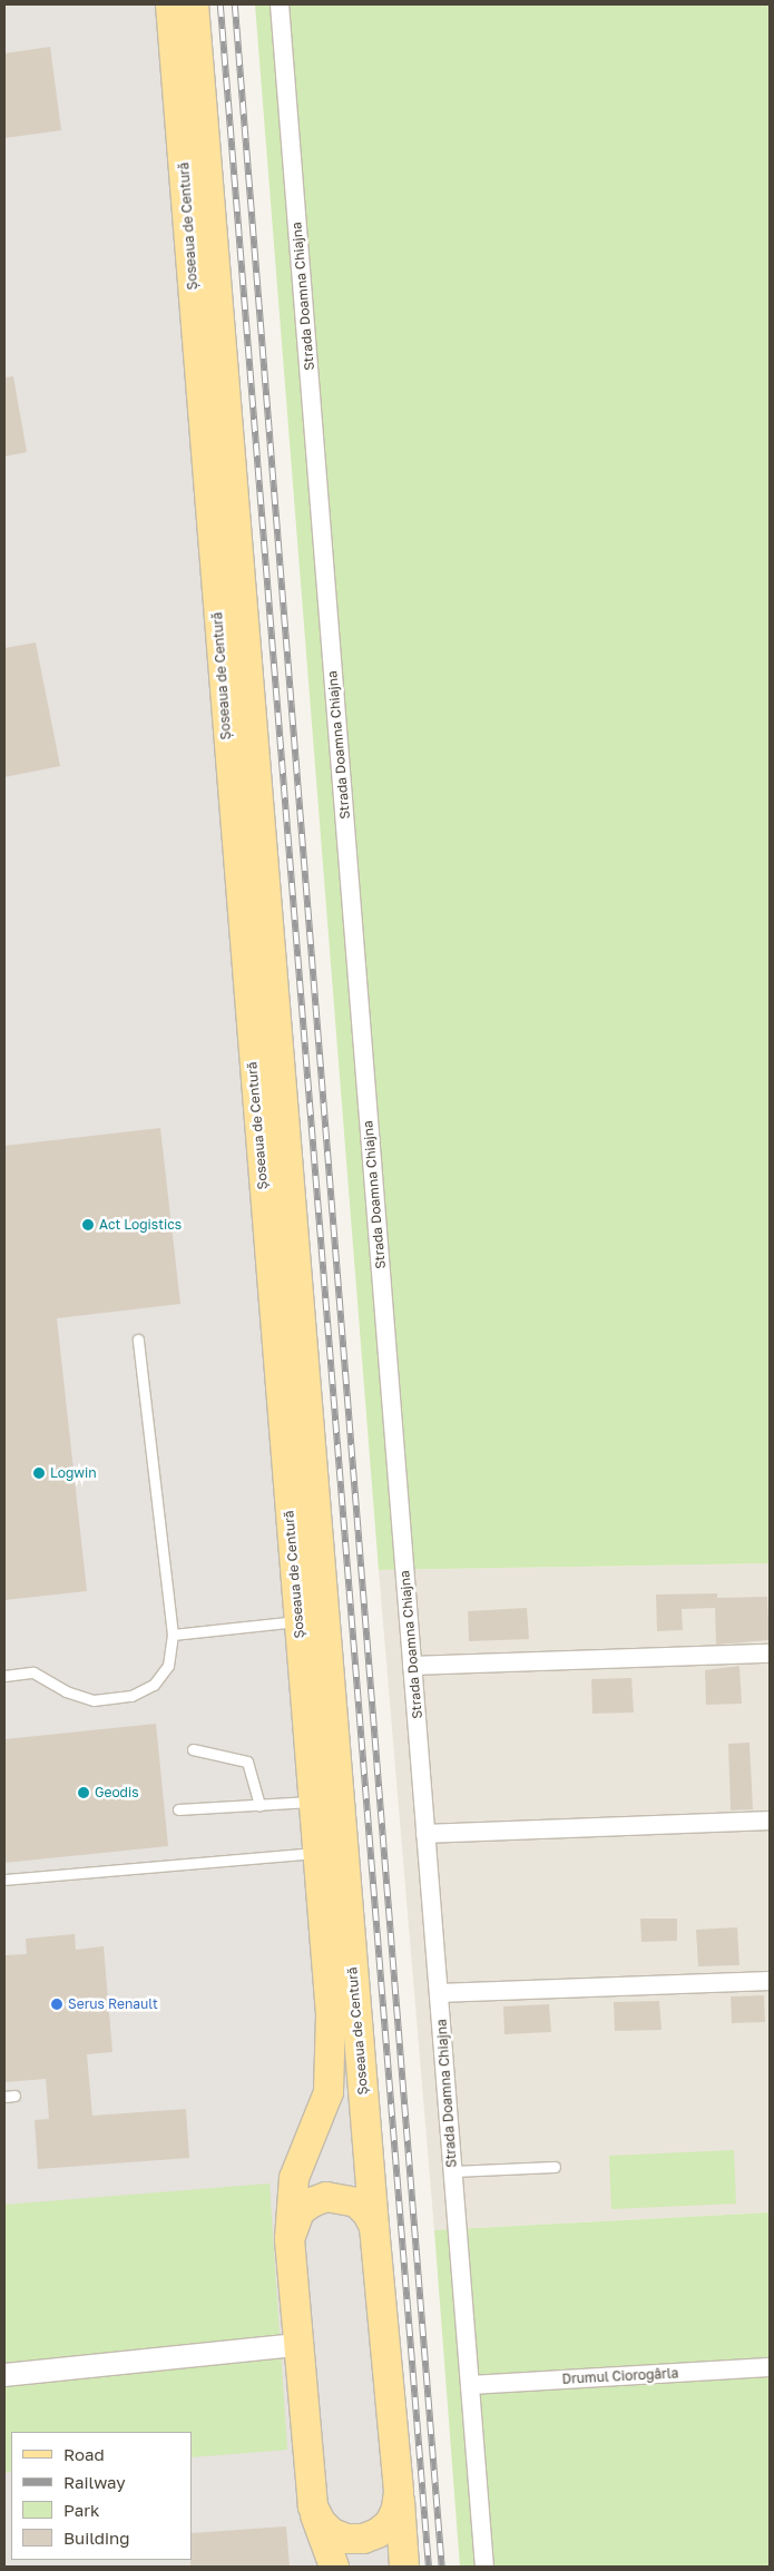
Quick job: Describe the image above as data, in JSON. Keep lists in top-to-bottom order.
{
  "streets": {
    "main road": ["Șoseaua de Centură"],
    "street": ["Strada Doamna Chiajna", "Drumul Ciorogârla"]
  },
  "crossings": [
    ["Strada Doamna Chiajna", "Drumul Ciorogârla"]
  ],
  "places": [
    "Act Logistics",
    "Logwin",
    "Geodis",
    "Serus Renault"
  ],
  "legend": [
    "Road",
    "Railway",
    "Park",
    "Building"
  ]
}
